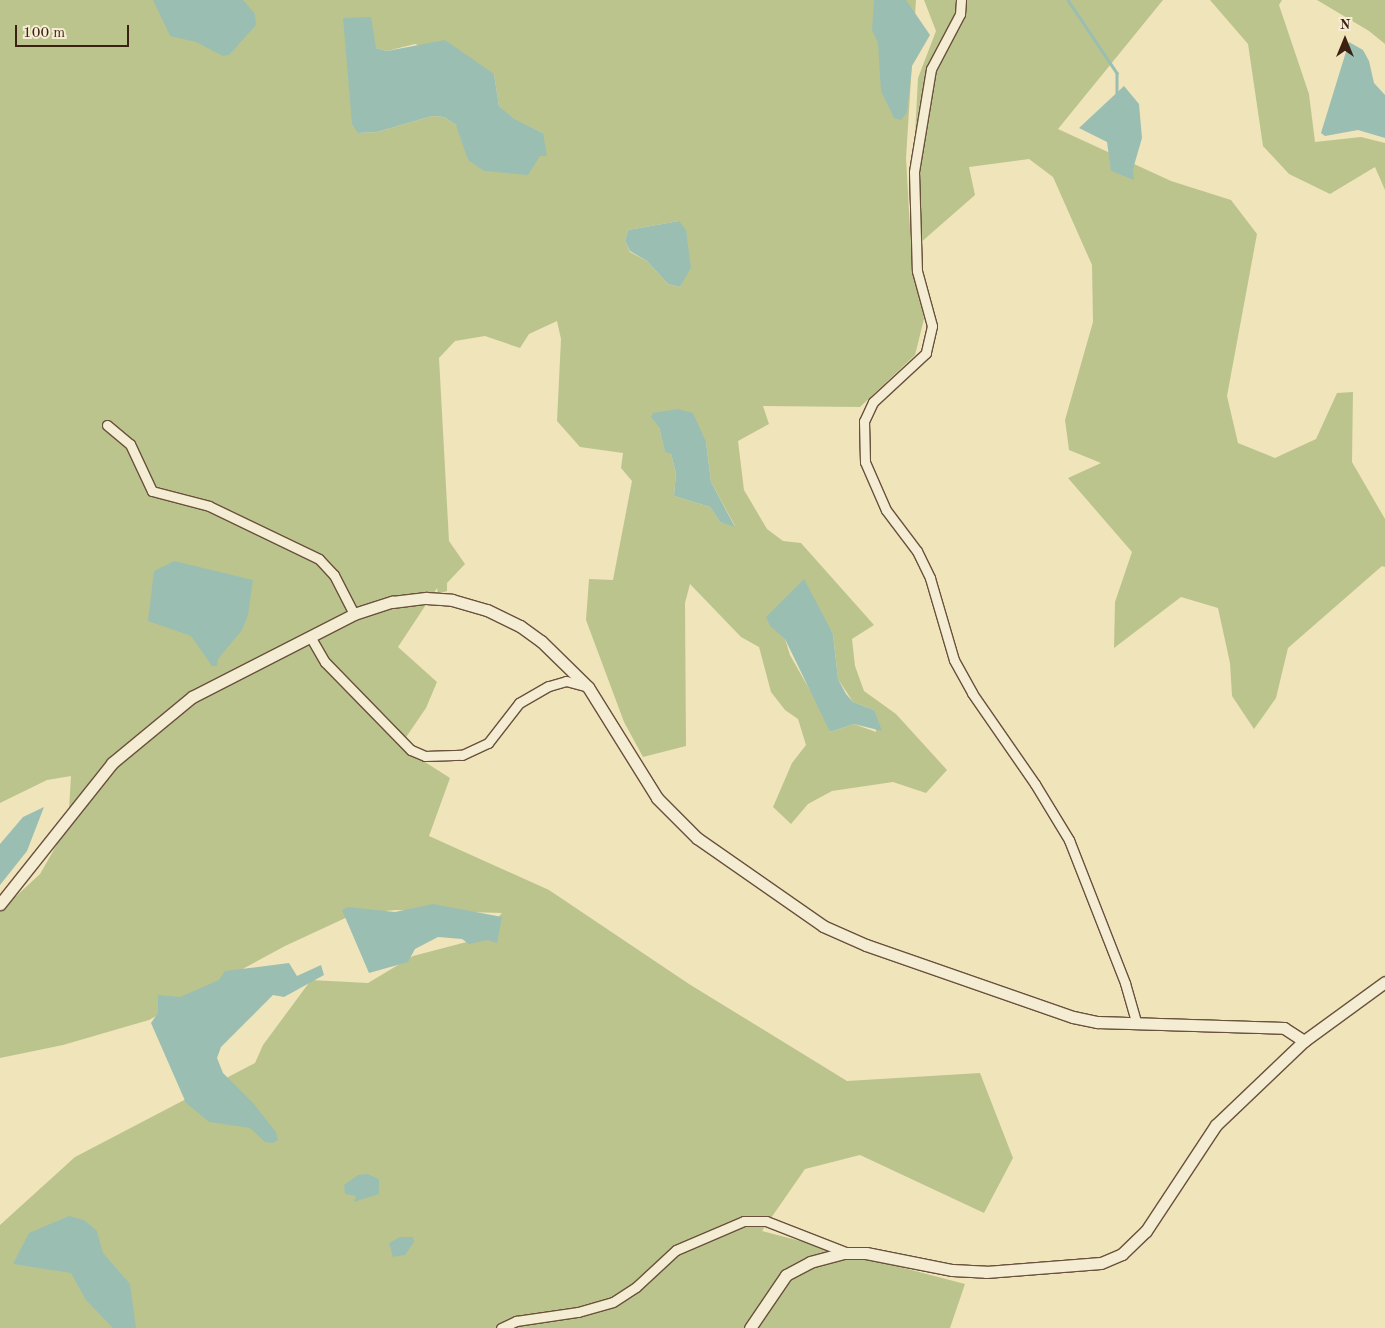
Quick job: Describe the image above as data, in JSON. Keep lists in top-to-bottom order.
{
  "scale_bar": "100 m",
  "north": "top"
}
